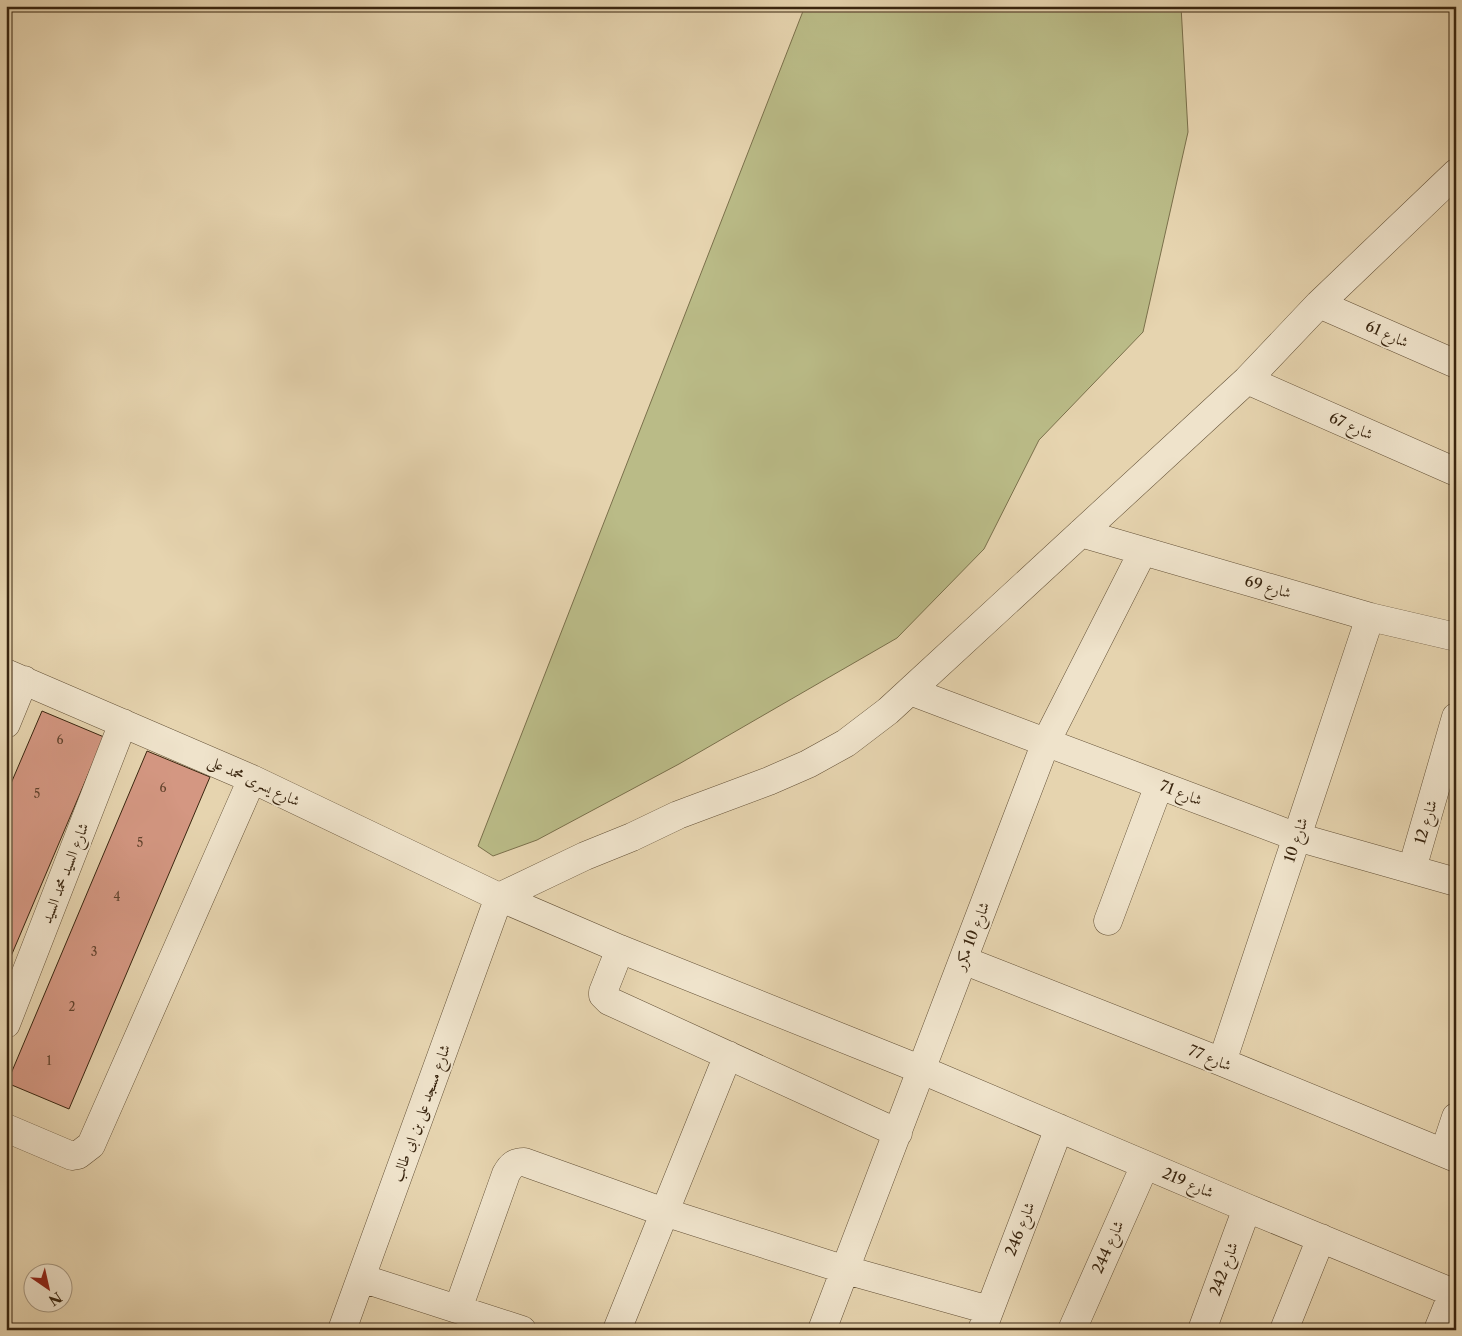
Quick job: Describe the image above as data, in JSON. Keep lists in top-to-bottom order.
{
  "streets": {
    "street": [
      "شارع 61",
      "شارع 67",
      "شارع 69",
      "شارع يسرى محمد على",
      "شارع 71",
      "شارع 12",
      "شارع 10",
      "شارع السيد محمد السيد",
      "شارع 10 مكرر",
      "شارع 77",
      "شارع مسجد على بن ابى طالب",
      "شارع 219",
      "شارع 246",
      "شارع 244",
      "شارع 242"
    ]
  },
  "crossings": [
    ["شارع 69", "شارع 10"],
    ["شارع 69", "شارع 10 مكرر"],
    ["شارع يسرى محمد على", "شارع السيد محمد السيد"],
    ["شارع يسرى محمد على", "شارع مسجد على بن ابى طالب"],
    ["شارع يسرى محمد على", "شارع 219"],
    ["شارع 71", "شارع 12"],
    ["شارع 71", "شارع 10"],
    ["شارع 71", "شارع 10 مكرر"],
    ["شارع 10", "شارع 77"],
    ["شارع 10 مكرر", "شارع 77"],
    ["شارع 10 مكرر", "شارع 219"],
    ["شارع 219", "شارع 246"],
    ["شارع 219", "شارع 244"],
    ["شارع 219", "شارع 242"]
  ],
  "house_numbers": [
    "6",
    "6",
    "5",
    "5",
    "4",
    "3",
    "2",
    "1"
  ],
  "north": "bottom right"
}
